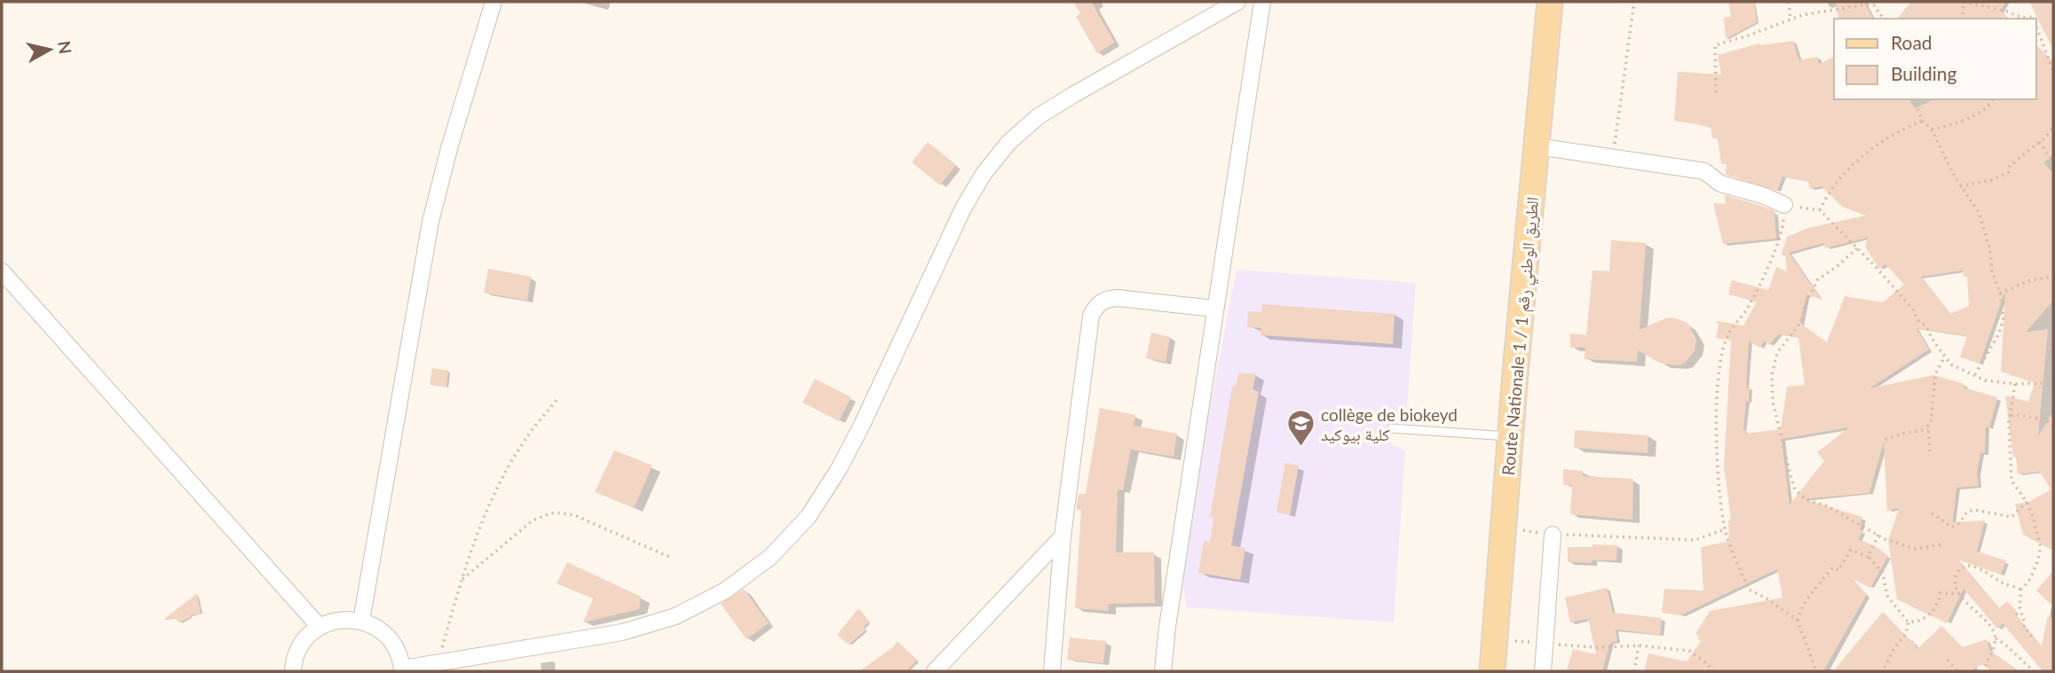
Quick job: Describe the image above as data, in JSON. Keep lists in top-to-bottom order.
{
  "streets": {
    "main road": ["Route Nationale 1 / الطريق الوطني رقم 1"]
  },
  "places": {
    "school or university": ["collège de biokeyd كلية بيوكيد"]
  },
  "legend": ["Road", "Building"],
  "north": "right"
}
